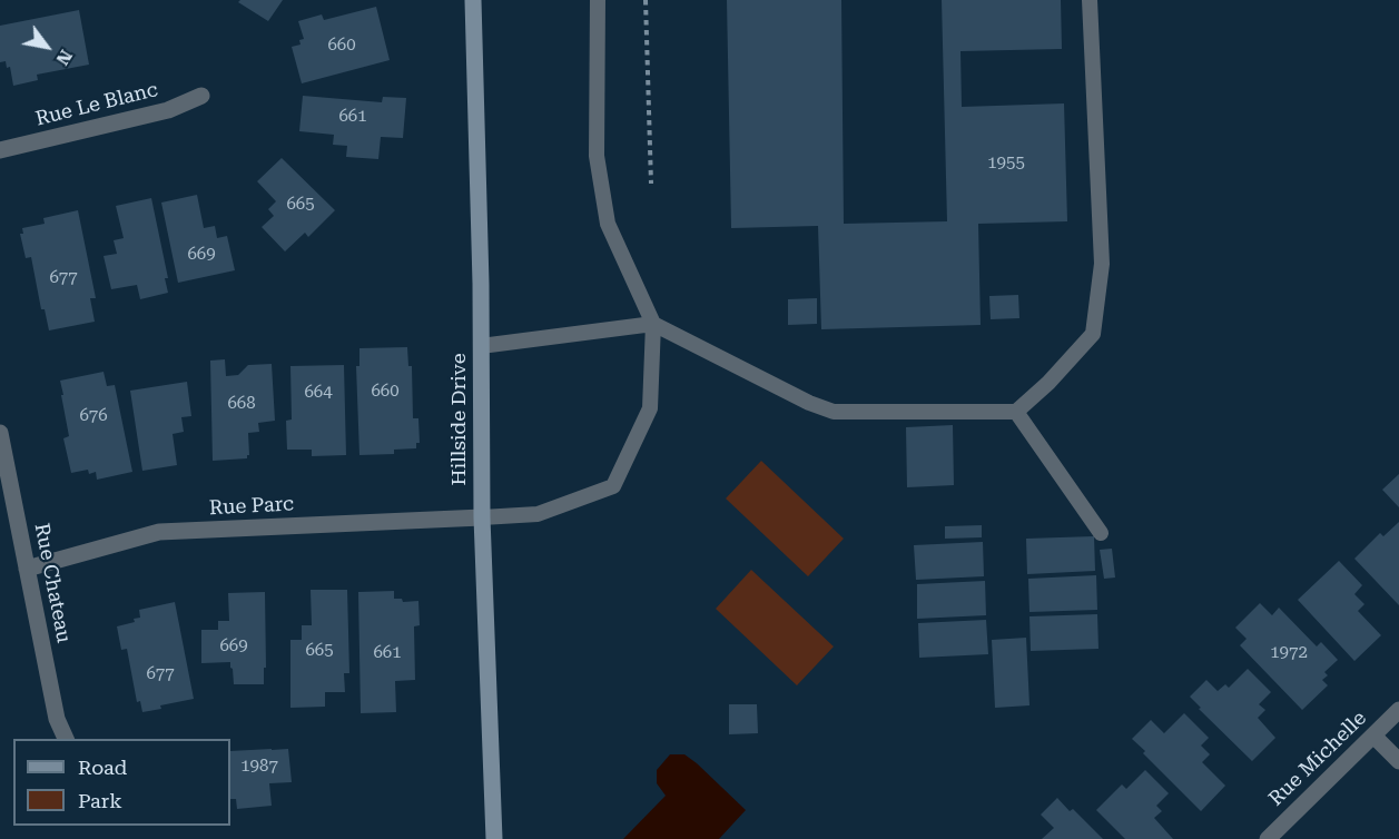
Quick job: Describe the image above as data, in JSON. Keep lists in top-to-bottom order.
{
  "streets": {
    "street": [
      "Rue Le Blanc",
      "Hillside Drive",
      "Rue Parc",
      "Rue Chateau",
      "Rue Michelle"
    ]
  },
  "crossings": [
    ["Hillside Drive", "Rue Parc"],
    ["Rue Parc", "Rue Chateau"]
  ],
  "house_numbers": [
    "660",
    "661",
    "1955",
    "665",
    "669",
    "677",
    "660",
    "664",
    "668",
    "676",
    "669",
    "665",
    "661",
    "1972",
    "677",
    "1987"
  ],
  "legend": ["Road", "Park"],
  "north": "bottom right"
}
